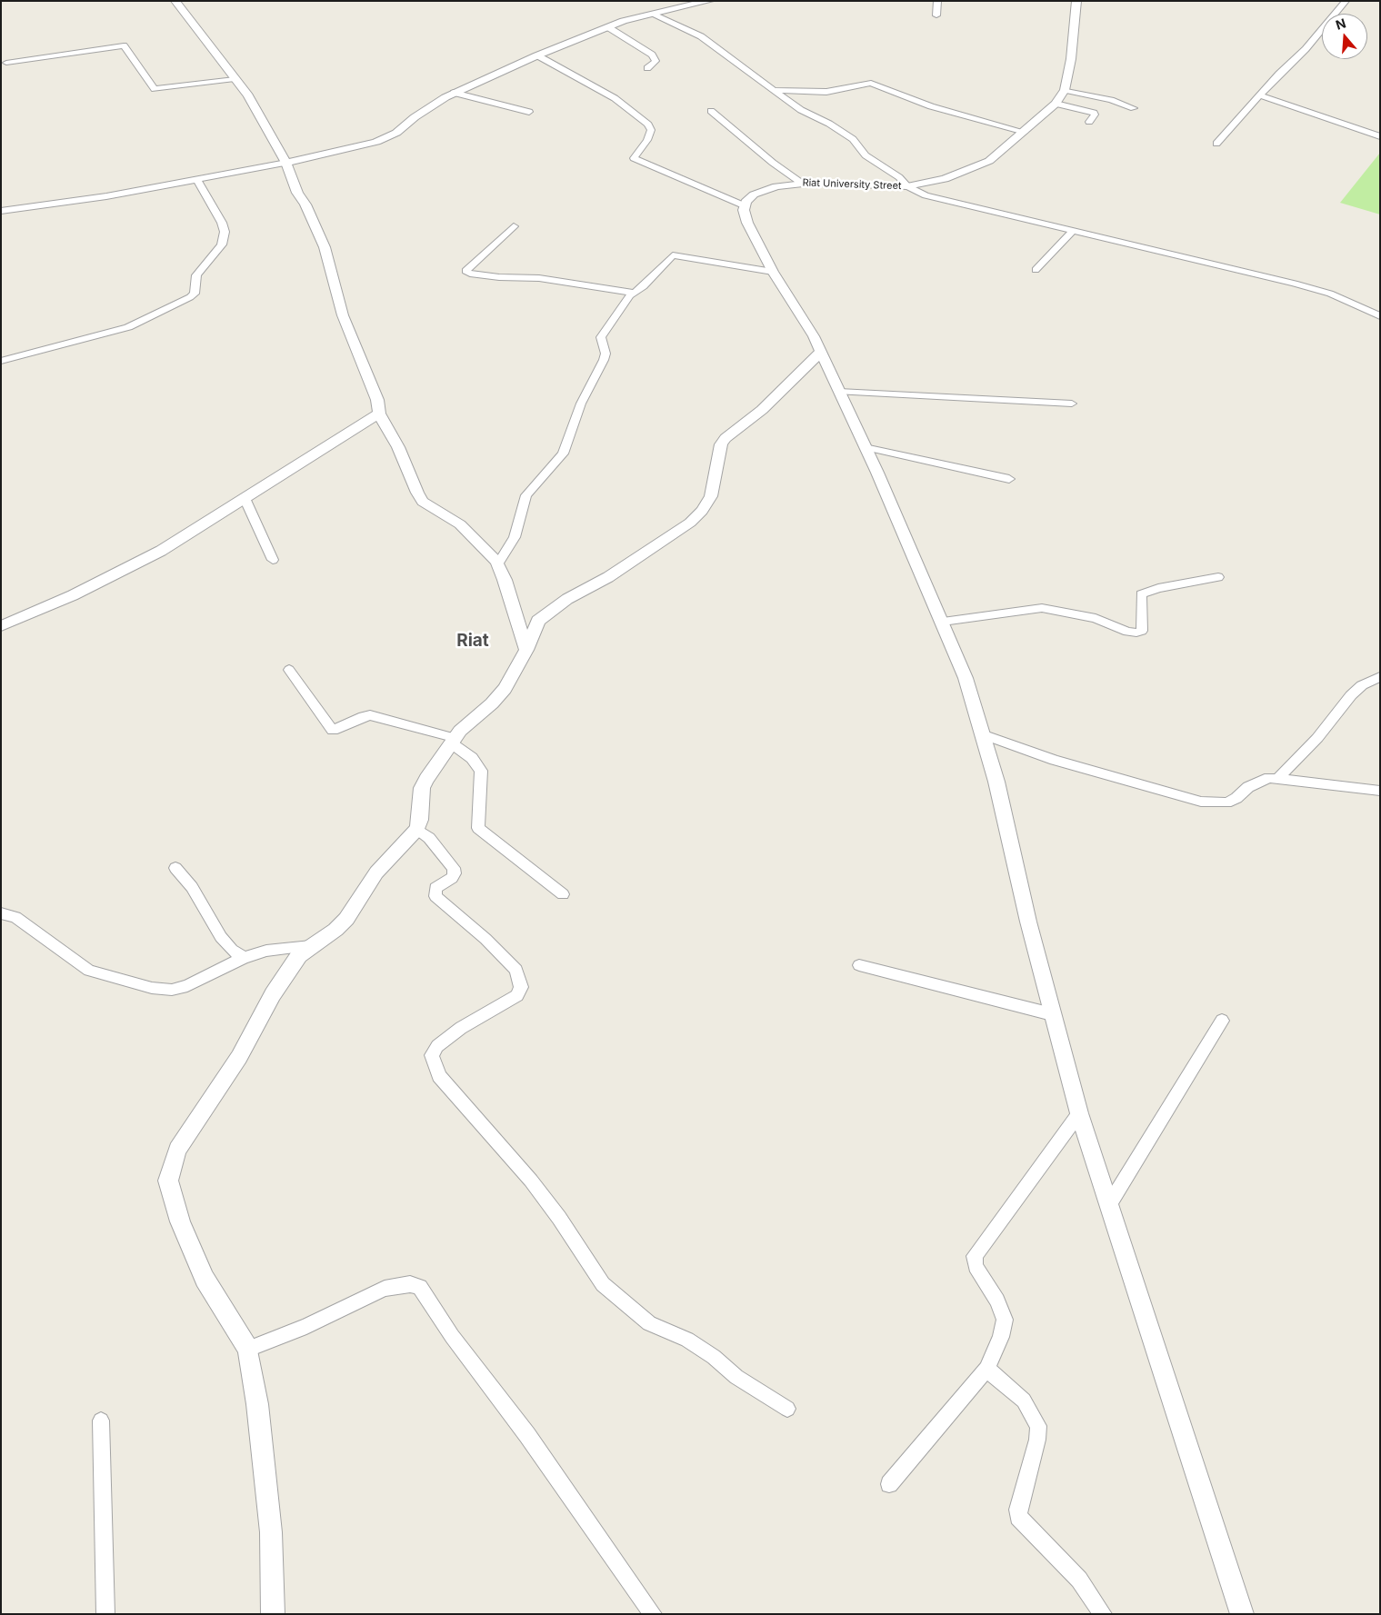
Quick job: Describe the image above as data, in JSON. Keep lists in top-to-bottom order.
{
  "streets": {
    "street": ["Riat University Street"]
  },
  "districts": ["Riat"],
  "north": "top"
}
